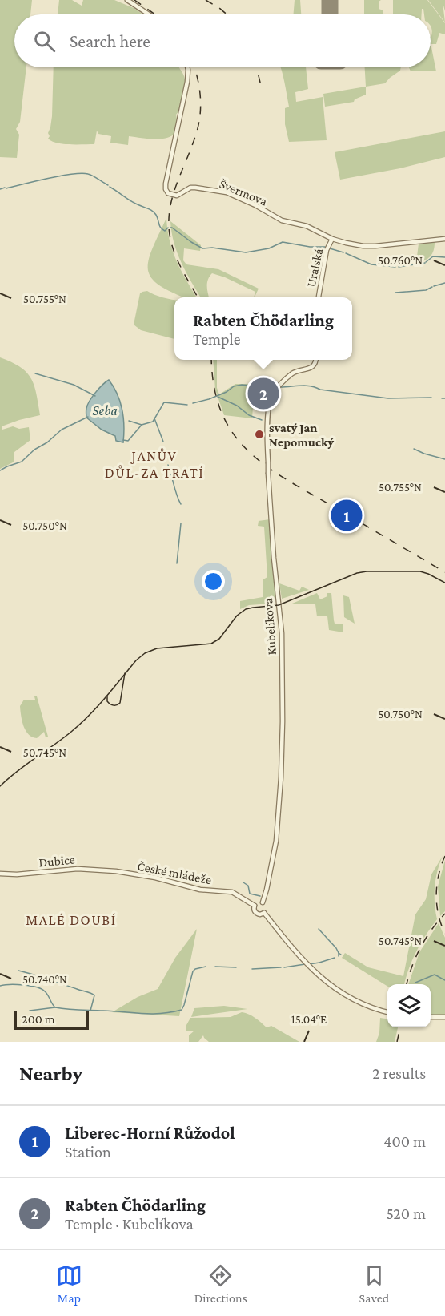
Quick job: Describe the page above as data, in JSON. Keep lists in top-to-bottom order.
{
  "streets": {
    "street": [
      "Švermova",
      "Uralská",
      "Kubelíkova",
      "Dubice",
      "České mládeže"
    ]
  },
  "crossings": [
    ["Švermova", "Uralská"],
    ["Kubelíkova", "České mládeže"],
    ["Dubice", "České mládeže"]
  ],
  "districts": ["JANŮV DŮL-ZA TRATÍ", "MALÉ DOUBÍ"],
  "water": ["Seba"],
  "places": ["svatý Jan Nepomucký"],
  "scale_bar": "200 m",
  "page": {
    "search": "Search here",
    "popup": ["Rabten Čhödarling", "Temple"],
    "pins": ["2", "1"],
    "scale": "200 m",
    "heading": ["Nearby", "2 results"],
    "list": [
      {
        "mark": "1",
        "name": "Liberec-Horní Růžodol",
        "note": "Station",
        "value": "400 m"
      },
      {
        "mark": "2",
        "name": "Rabten Čhödarling",
        "note": "Temple · Kubelíkova",
        "value": "520 m"
      }
    ],
    "nav": ["Map", "Directions", "Saved"]
  },
  "coordinates": [
    "50.760°N",
    "50.755°N",
    "50.750°N",
    "50.745°N",
    "50.740°N",
    "15.04°E"
  ]
}
